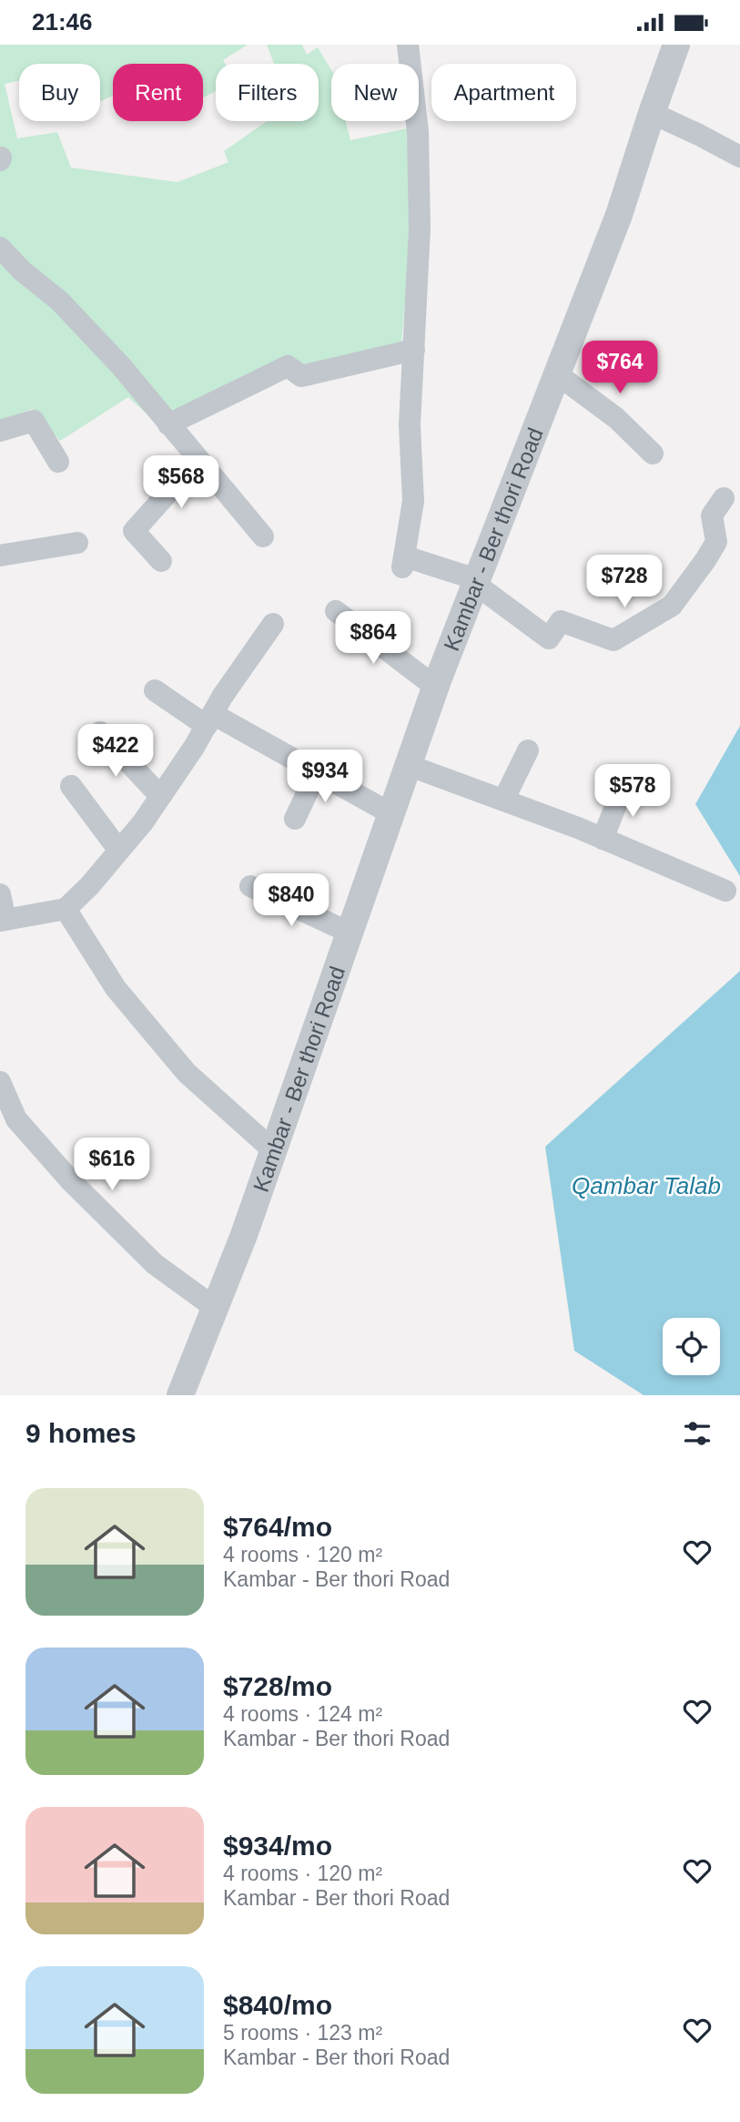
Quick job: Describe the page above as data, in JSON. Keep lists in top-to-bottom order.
{
  "streets": {
    "street": ["Kambar - Ber thori Road"]
  },
  "water": ["Qambar Talab"],
  "page": {
    "status": "21:46",
    "chip": [
      "Buy",
      "Rent",
      "Filters",
      "New",
      "Apartment"
    ],
    "price": [
      "$764",
      "$568",
      "$728",
      "$864",
      "$422",
      "$934",
      "$578",
      "$840",
      "$616"
    ],
    "heading": "9 homes",
    "list": [
      {
        "name": "$764/mo",
        "note": "4 rooms · 120 m² · Kambar - Ber thori Road"
      },
      {
        "name": "$728/mo",
        "note": "4 rooms · 124 m² · Kambar - Ber thori Road"
      },
      {
        "name": "$934/mo",
        "note": "4 rooms · 120 m² · Kambar - Ber thori Road"
      },
      {
        "name": "$840/mo",
        "note": "5 rooms · 123 m² · Kambar - Ber thori Road"
      }
    ]
  }
}
